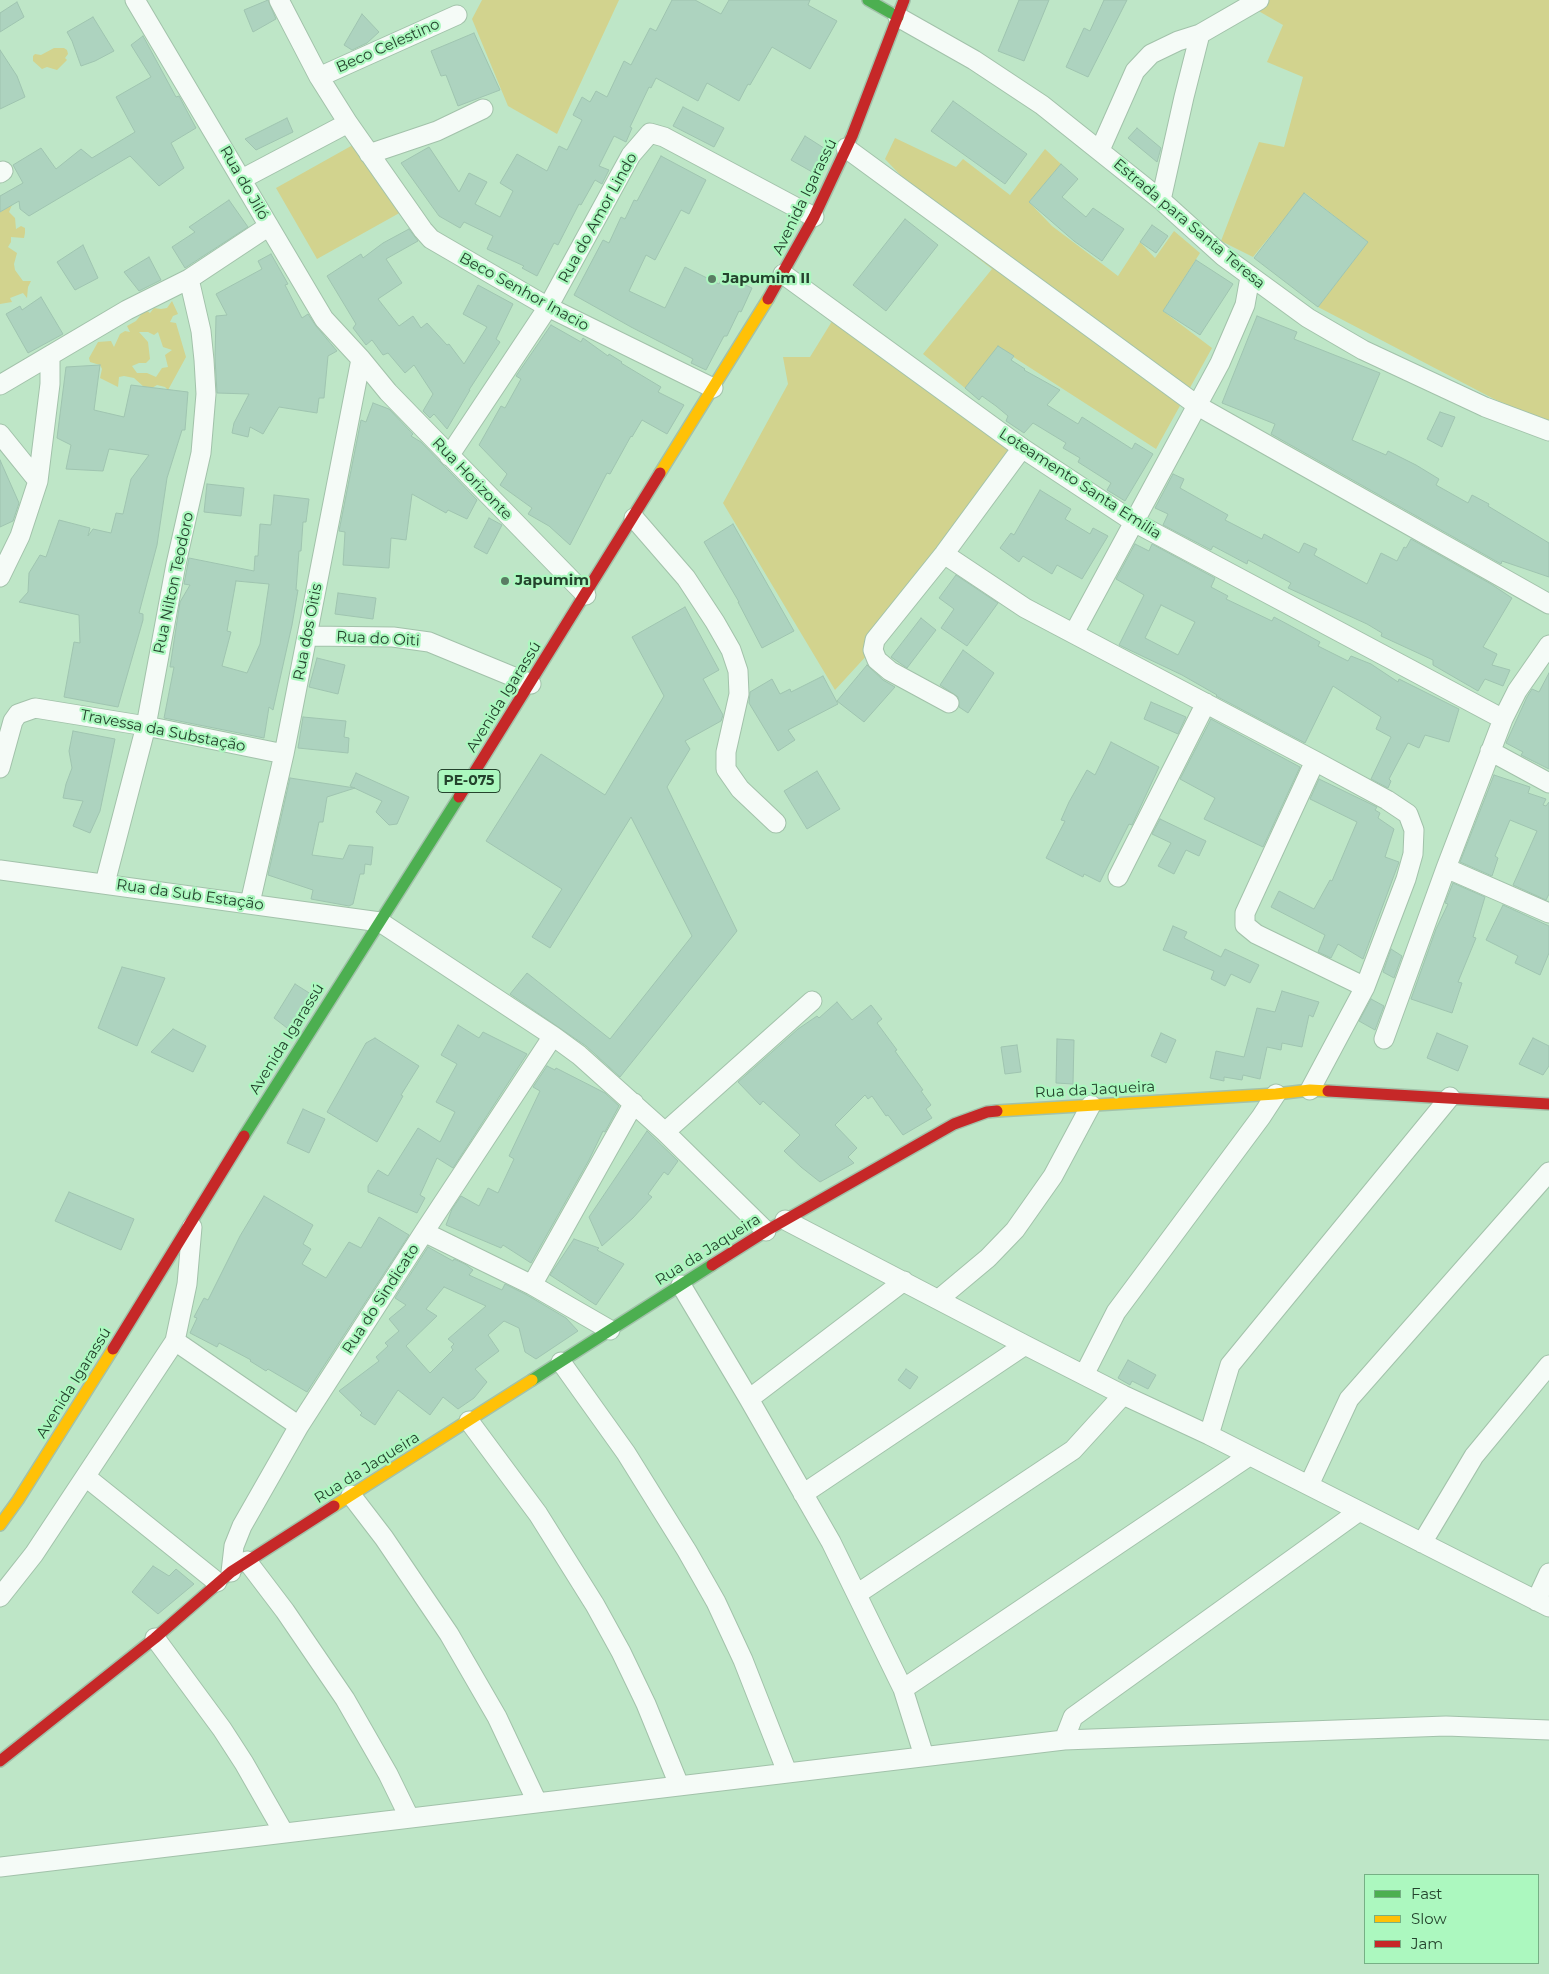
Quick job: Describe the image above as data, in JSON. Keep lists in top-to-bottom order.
{
  "streets": {
    "street": [
      "Beco Celestino",
      "Rua do Jiló",
      "Avenida Igarassú",
      "Rua do Amor Lindo",
      "Estrada para Santa Teresa",
      "Beco Senhor Inacio",
      "Rua Horizonte",
      "Loteamento Santa Emilia",
      "Rua Nilton Teodoro",
      "Rua dos Oitis",
      "Rua do Oiti",
      "Travessa da Substação",
      "PE-075",
      "Rua da Sub Estação",
      "Rua da Jaqueira",
      "Rua do Sindicato"
    ]
  },
  "crossings": [
    ["Beco Celestino", "Beco Senhor Inacio"],
    ["Rua do Jiló", "Rua Horizonte"],
    ["Rua do Jiló", "Rua dos Oitis"],
    ["Avenida Igarassú", "Rua do Amor Lindo"],
    ["Avenida Igarassú", "Estrada para Santa Teresa"],
    ["Avenida Igarassú", "Beco Senhor Inacio"],
    ["Avenida Igarassú", "Rua Horizonte"],
    ["Avenida Igarassú", "Loteamento Santa Emilia"],
    ["Avenida Igarassú", "Rua do Oiti"],
    ["Avenida Igarassú", "Rua da Sub Estação"],
    ["Rua do Amor Lindo", "Beco Senhor Inacio"],
    ["Rua do Amor Lindo", "Rua Horizonte"],
    ["Rua Horizonte", "Rua dos Oitis"],
    ["Rua Nilton Teodoro", "Travessa da Substação"],
    ["Rua Nilton Teodoro", "Rua da Sub Estação"],
    ["Rua dos Oitis", "Rua do Oiti"],
    ["Rua dos Oitis", "Travessa da Substação"],
    ["Rua dos Oitis", "Rua da Sub Estação"],
    ["Rua da Jaqueira", "Rua do Sindicato"]
  ],
  "places": ["Japumim II", "Japumim"],
  "legend": ["Fast", "Slow", "Jam"]
}
